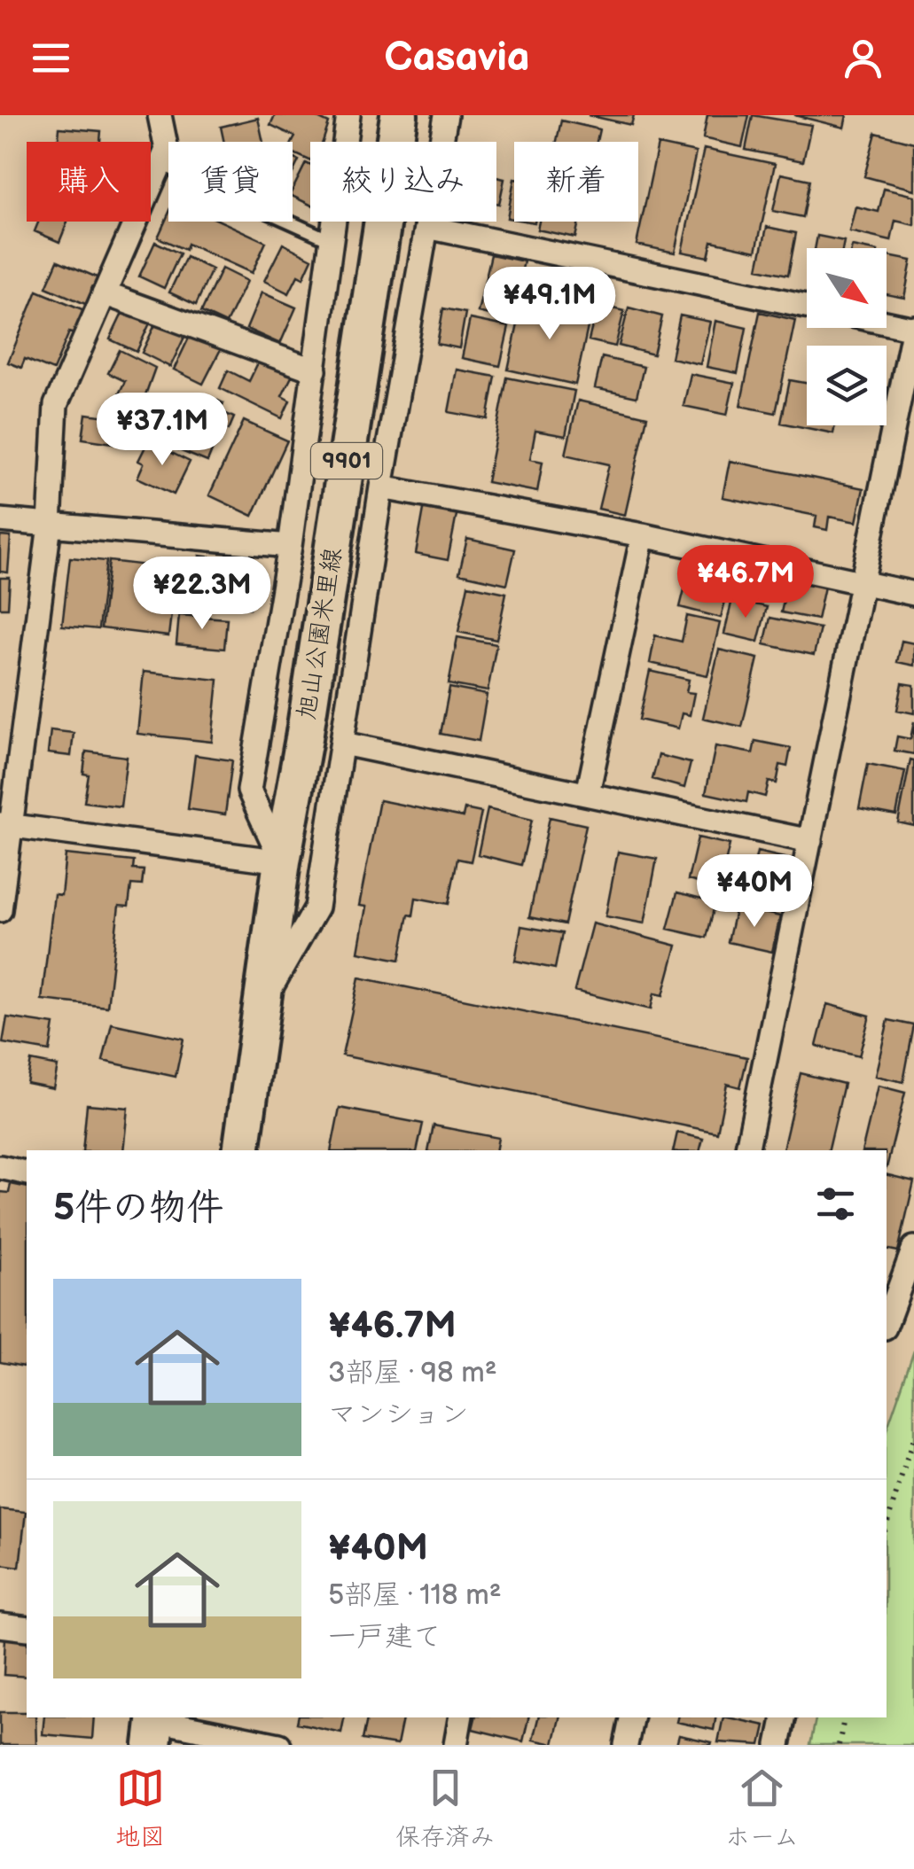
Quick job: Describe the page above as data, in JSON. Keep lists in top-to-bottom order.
{
  "streets": {
    "main road": ["9901", "旭山公園米里線"]
  },
  "north": "bottom right",
  "page": {
    "header": "Casavia",
    "chip": [
      "購入",
      "賃貸",
      "絞り込み",
      "新着"
    ],
    "price": [
      "¥49.1M",
      "¥37.1M",
      "¥46.7M",
      "¥22.3M",
      "¥40M"
    ],
    "heading": "5件の物件",
    "list": [
      {
        "name": "¥46.7M",
        "note": "3部屋 · 98 m² · マンション"
      },
      {
        "name": "¥40M",
        "note": "5部屋 · 118 m² · 一戸建て"
      }
    ],
    "tabs": ["地図", "保存済み", "ホーム"]
  }
}
